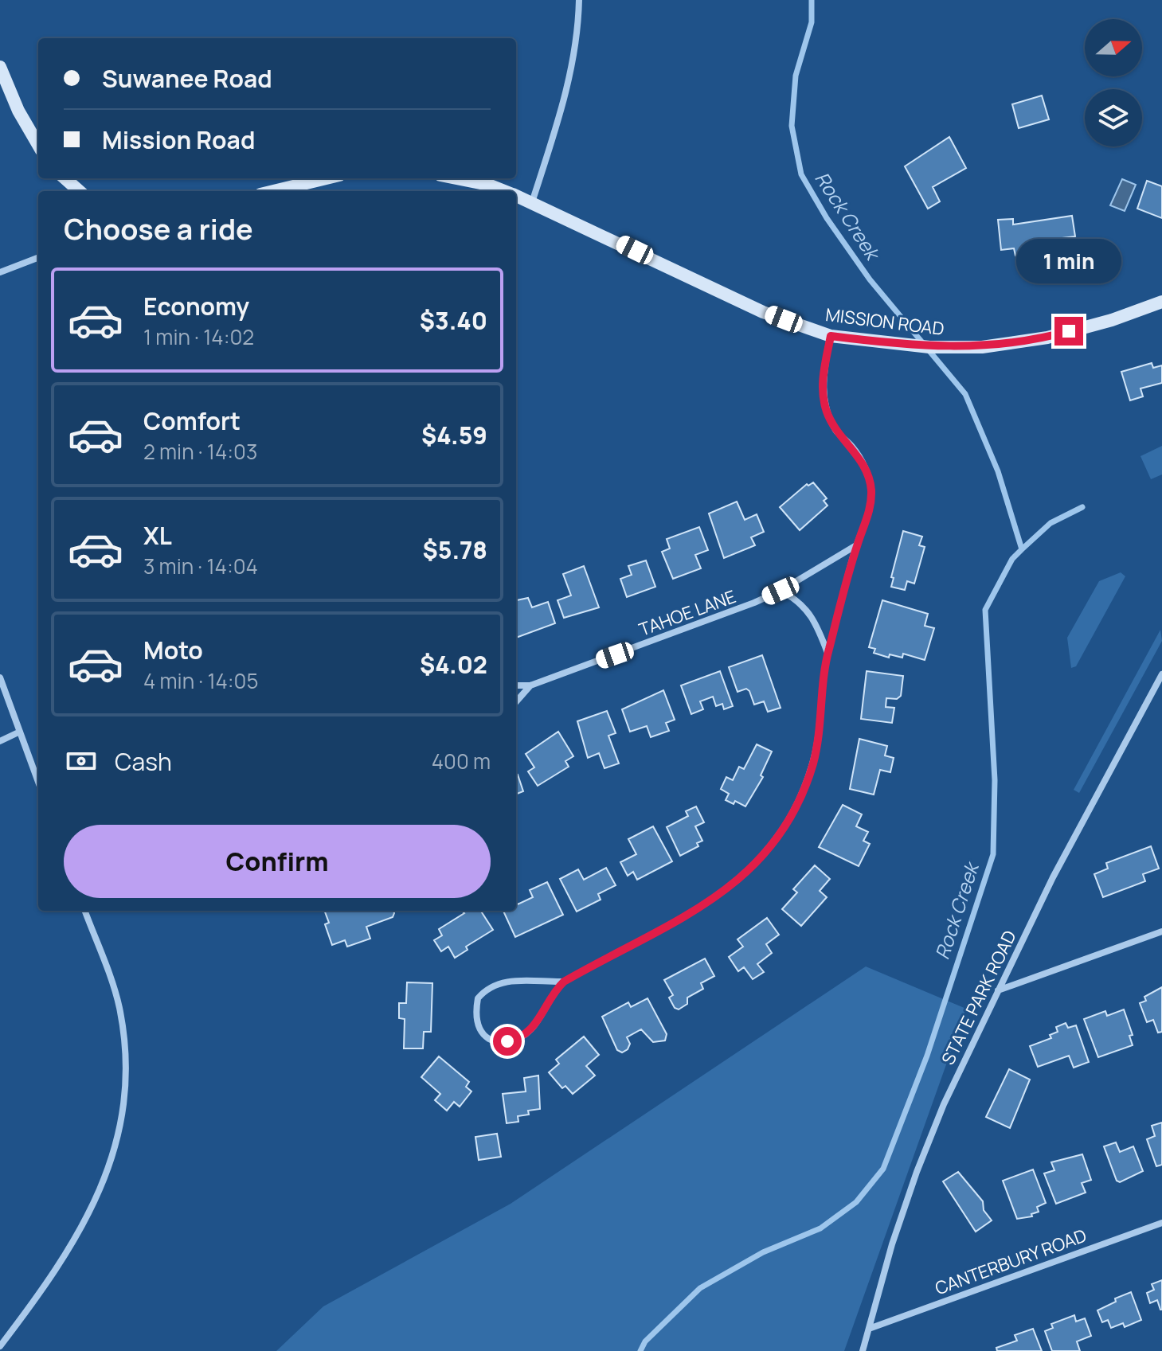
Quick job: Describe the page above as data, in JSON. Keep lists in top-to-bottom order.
{
  "streets": {
    "main road": ["MISSION ROAD"],
    "street": ["TAHOE LANE", "STATE PARK ROAD", "CANTERBURY ROAD"]
  },
  "crossings": [
    ["STATE PARK ROAD", "CANTERBURY ROAD"]
  ],
  "water": ["Rock Creek"],
  "north": "right",
  "page": {
    "banner": ["Suwanee Road", "Mission Road"],
    "heading": "Choose a ride",
    "bubble": "1 min",
    "list": [
      {
        "name": "Economy",
        "note": "1 min · 14:02",
        "value": "$3.40"
      },
      {
        "name": "Comfort",
        "note": "2 min · 14:03",
        "value": "$4.59"
      },
      {
        "name": "XL",
        "note": "3 min · 14:04",
        "value": "$5.78"
      },
      {
        "name": "Moto",
        "note": "4 min · 14:05",
        "value": "$4.02"
      }
    ],
    "pay": ["Cash", "400 m"],
    "buttons": "Confirm"
  }
}
